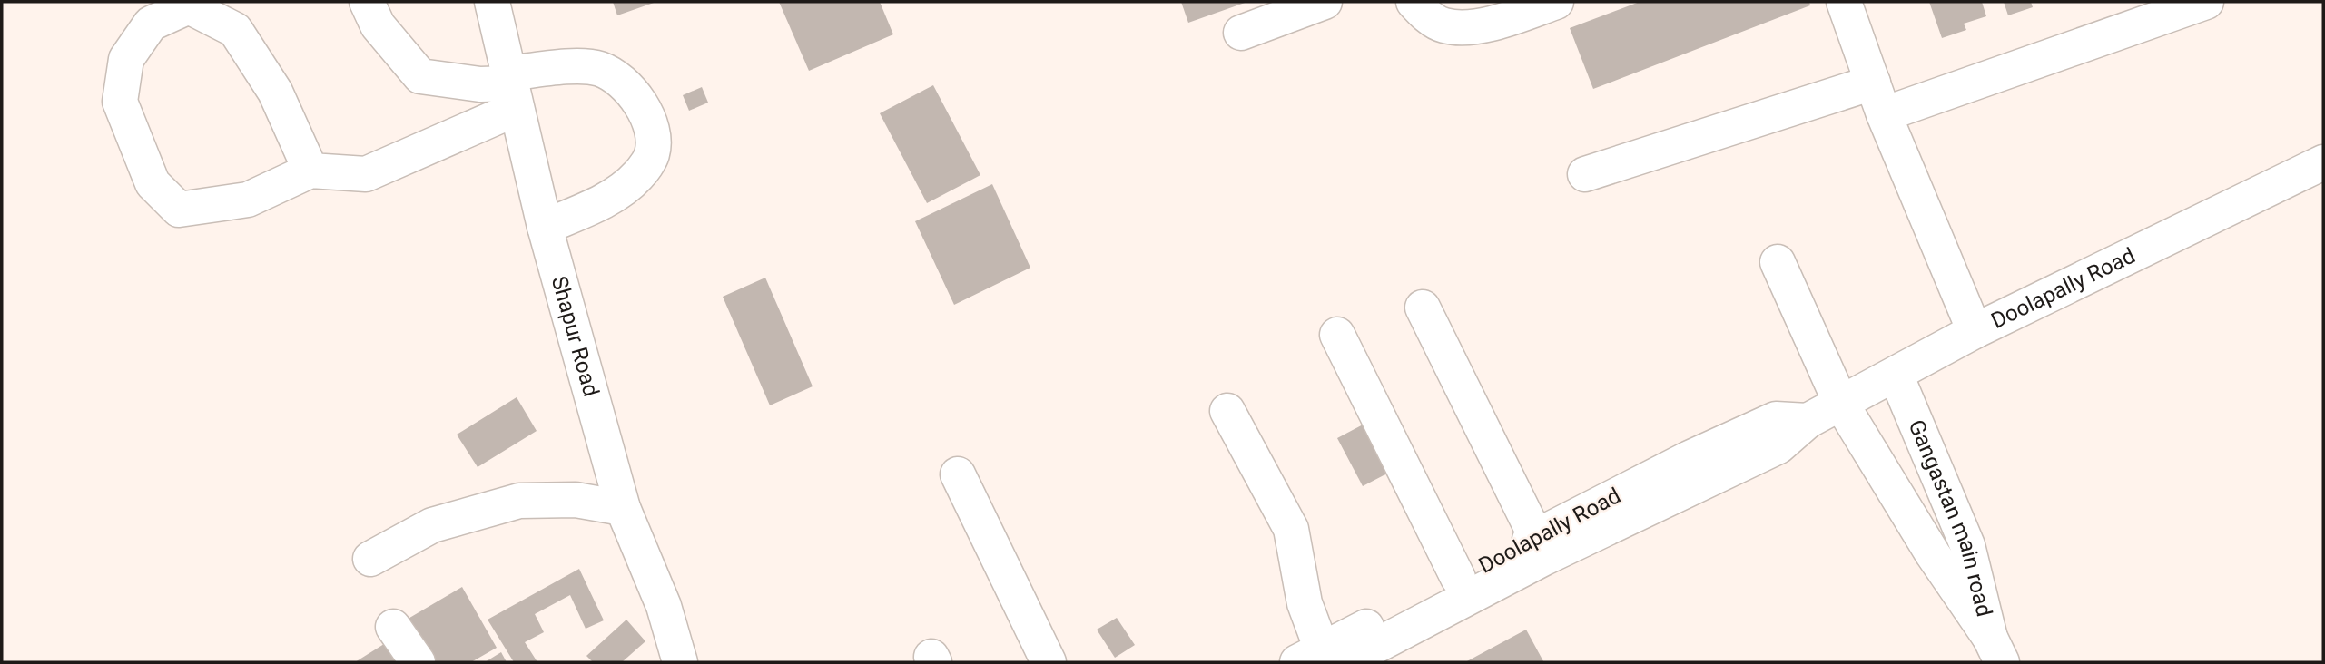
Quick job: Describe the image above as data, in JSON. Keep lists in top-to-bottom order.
{
  "streets": {
    "main road": ["Doolapally Road", "Shapur Road", "Gangastan main road"]
  },
  "crossings": [
    ["Doolapally Road", "Gangastan main road"]
  ]
}
